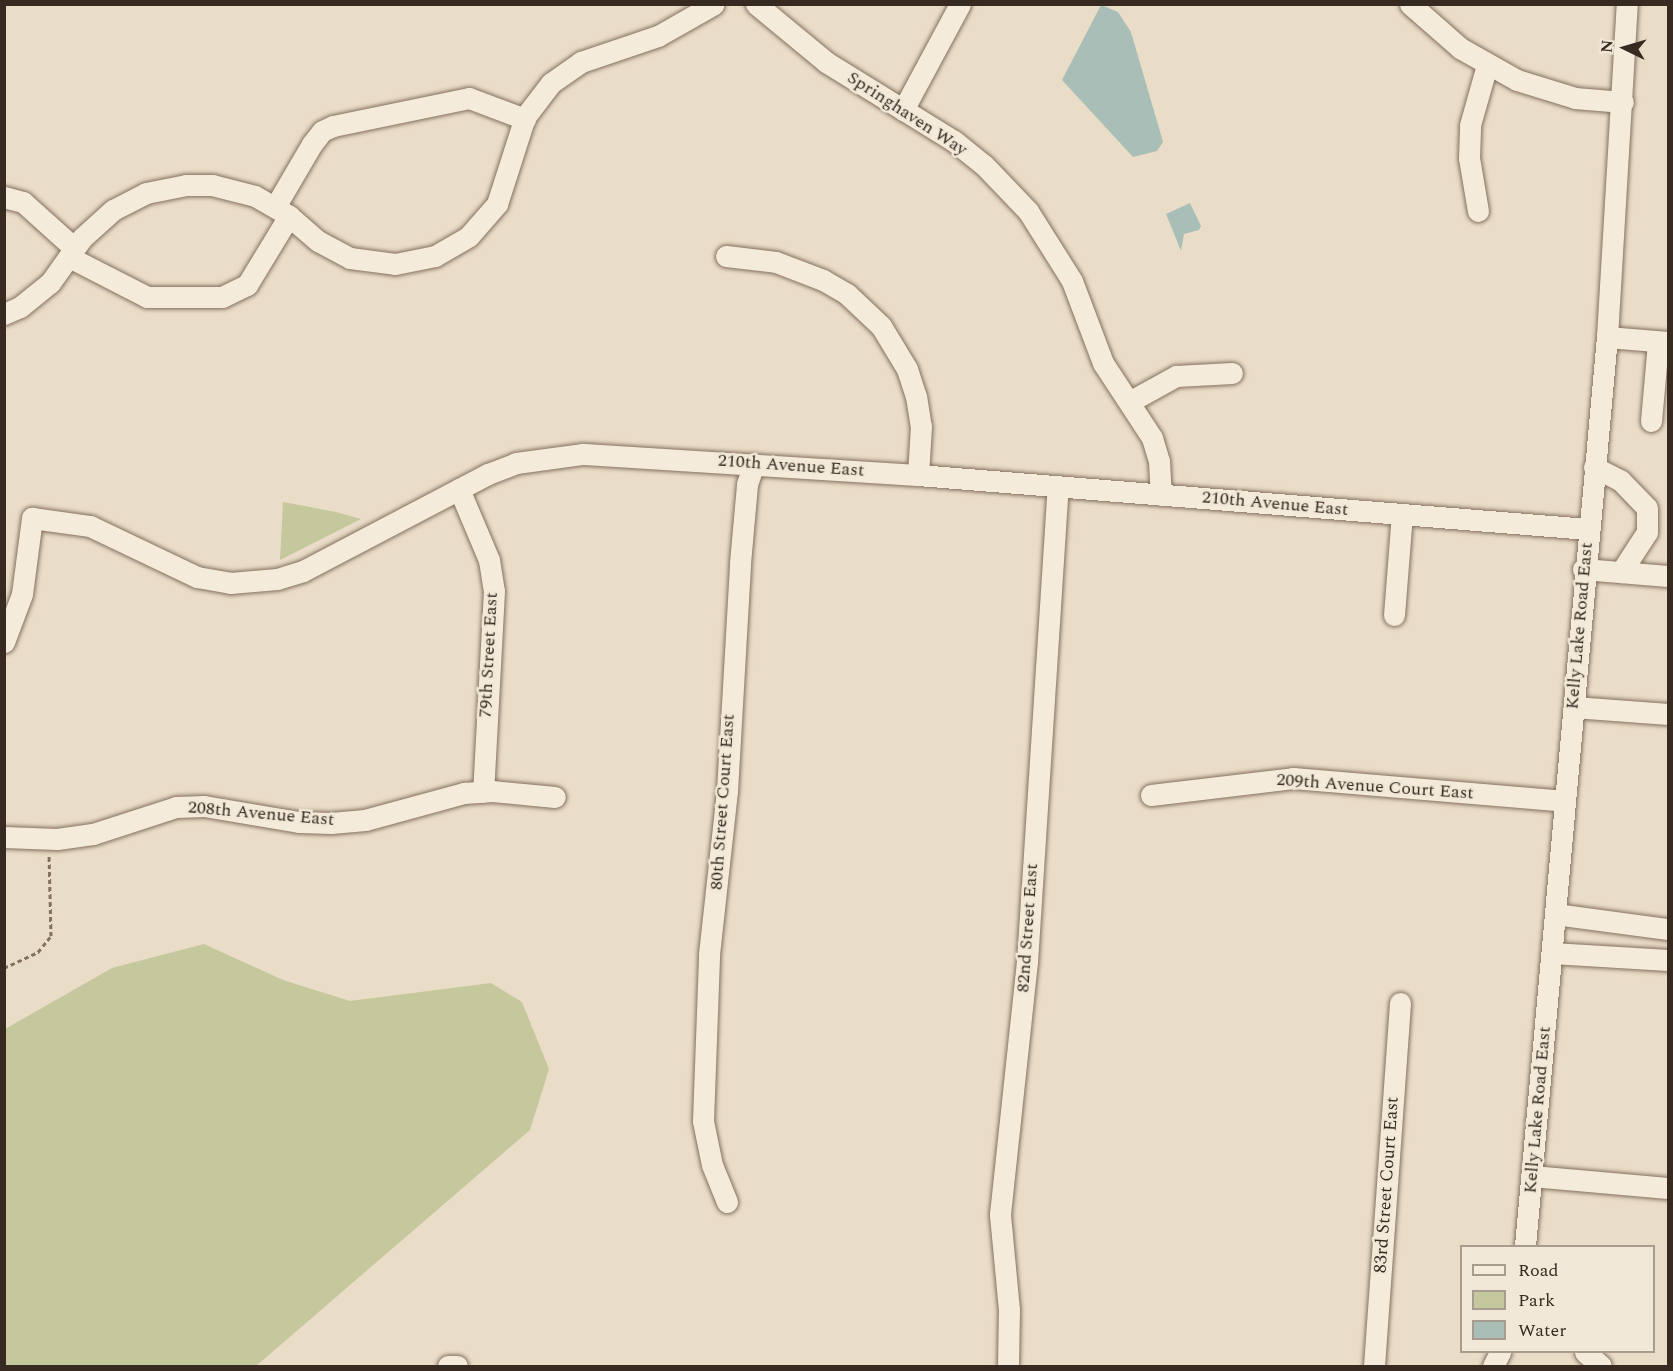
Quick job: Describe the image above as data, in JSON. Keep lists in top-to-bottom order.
{
  "streets": {
    "street": [
      "Springhaven Way",
      "210th Avenue East",
      "Kelly Lake Road East",
      "79th Street East",
      "209th Avenue Court East",
      "80th Street Court East",
      "208th Avenue East",
      "82nd Street East",
      "83rd Street Court East"
    ]
  },
  "crossings": [
    ["Springhaven Way", "210th Avenue East"],
    ["210th Avenue East", "Kelly Lake Road East"],
    ["210th Avenue East", "79th Street East"],
    ["210th Avenue East", "80th Street Court East"],
    ["210th Avenue East", "82nd Street East"],
    ["Kelly Lake Road East", "209th Avenue Court East"],
    ["79th Street East", "208th Avenue East"]
  ],
  "legend": ["Road", "Park", "Water"],
  "north": "left"
}
